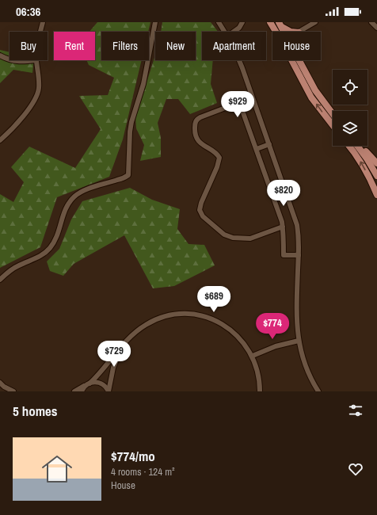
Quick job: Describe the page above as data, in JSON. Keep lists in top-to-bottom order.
{
  "page": {
    "status": "06:36",
    "chip": [
      "Buy",
      "Rent",
      "Filters",
      "New",
      "Apartment",
      "House"
    ],
    "price": [
      "$929",
      "$820",
      "$689",
      "$774",
      "$729"
    ],
    "heading": "5 homes",
    "list": [
      {
        "name": "$774/mo",
        "note": "4 rooms · 124 m² · House"
      }
    ]
  }
}
